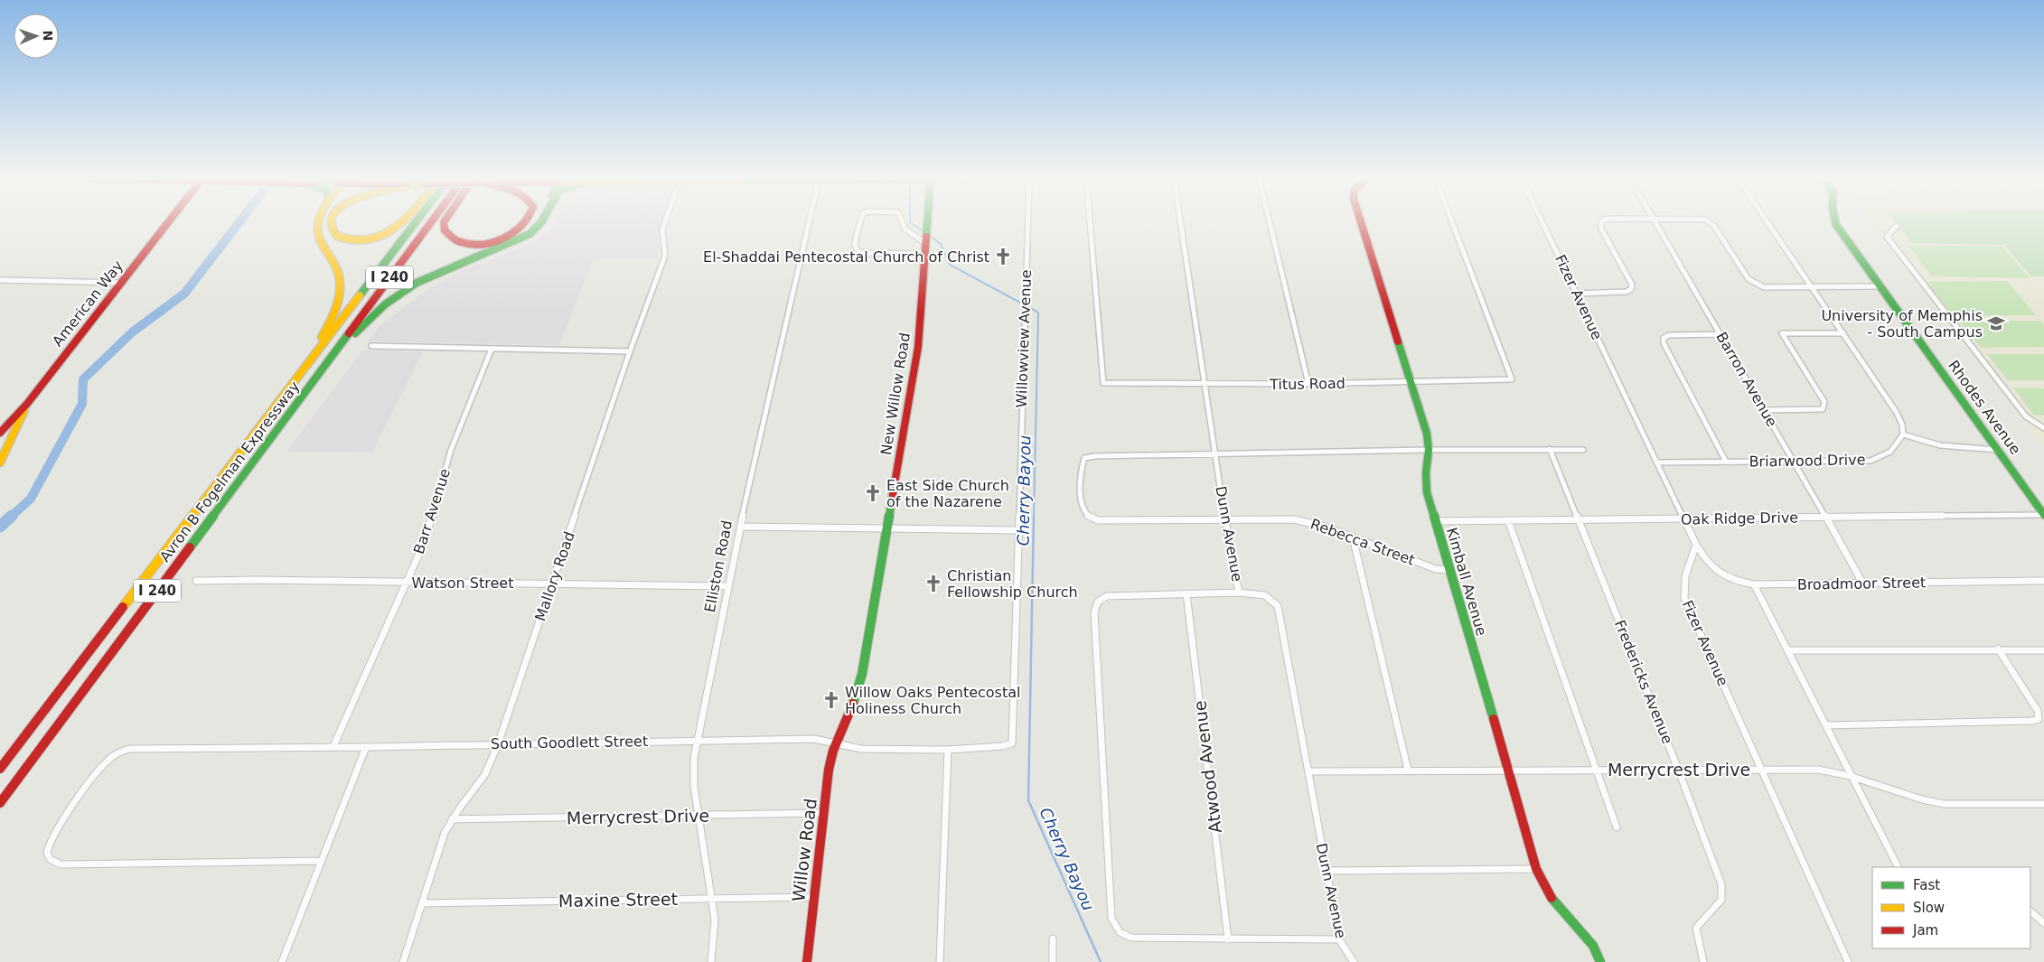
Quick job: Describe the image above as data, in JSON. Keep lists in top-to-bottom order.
{
  "streets": {
    "main road": [
      "I 240",
      "American Way",
      "New Willow Road",
      "Rhodes Avenue",
      "Avron B Fogelman Expressway",
      "Kimball Avenue",
      "Willow Road"
    ],
    "street": [
      "Fizer Avenue",
      "Willowview Avenue",
      "Barron Avenue",
      "Titus Road",
      "Briarwood Drive",
      "Barr Avenue",
      "Oak Ridge Drive",
      "Dunn Avenue",
      "Rebecca Street",
      "Elliston Road",
      "Mallory Road",
      "Watson Street",
      "Broadmoor Street",
      "Fredericks Avenue",
      "South Goodlett Street",
      "Atwood Avenue",
      "Merrycrest Drive",
      "Maxine Street"
    ]
  },
  "crossings": [
    ["Fizer Avenue", "Briarwood Drive"],
    ["Fizer Avenue", "Oak Ridge Drive"],
    ["Fizer Avenue", "Broadmoor Street"],
    ["Fizer Avenue", "Merrycrest Drive"],
    ["Willowview Avenue", "South Goodlett Street"],
    ["Barron Avenue", "Briarwood Drive"],
    ["Barron Avenue", "Oak Ridge Drive"],
    ["Barron Avenue", "Broadmoor Street"],
    ["Titus Road", "Dunn Avenue"],
    ["Titus Road", "Kimball Avenue"],
    ["New Willow Road", "South Goodlett Street"],
    ["New Willow Road", "Willow Road"],
    ["Rhodes Avenue", "Oak Ridge Drive"],
    ["Barr Avenue", "Watson Street"],
    ["Barr Avenue", "South Goodlett Street"],
    ["Oak Ridge Drive", "Kimball Avenue"],
    ["Oak Ridge Drive", "Fredericks Avenue"],
    ["Dunn Avenue", "Rebecca Street"],
    ["Dunn Avenue", "Merrycrest Drive"],
    ["Rebecca Street", "Kimball Avenue"],
    ["Elliston Road", "Watson Street"],
    ["Elliston Road", "South Goodlett Street"],
    ["Elliston Road", "Merrycrest Drive"],
    ["Elliston Road", "Maxine Street"],
    ["Mallory Road", "Watson Street"],
    ["Mallory Road", "South Goodlett Street"],
    ["Mallory Road", "Merrycrest Drive"],
    ["Mallory Road", "Maxine Street"],
    ["Kimball Avenue", "Merrycrest Drive"],
    ["Fredericks Avenue", "Merrycrest Drive"],
    ["South Goodlett Street", "Willow Road"],
    ["Merrycrest Drive", "Willow Road"],
    ["Willow Road", "Maxine Street"]
  ],
  "water": ["Cherry Bayou"],
  "places": {
    "church": [
      "El-Shaddai Pentecostal Church of Christ",
      "East Side Church of the Nazarene",
      "Christian Fellowship Church",
      "Willow Oaks Pentecostal Holiness Church"
    ],
    "school or university": ["University of Memphis - South Campus"]
  },
  "legend": ["Fast", "Slow", "Jam"],
  "north": "right"
}
